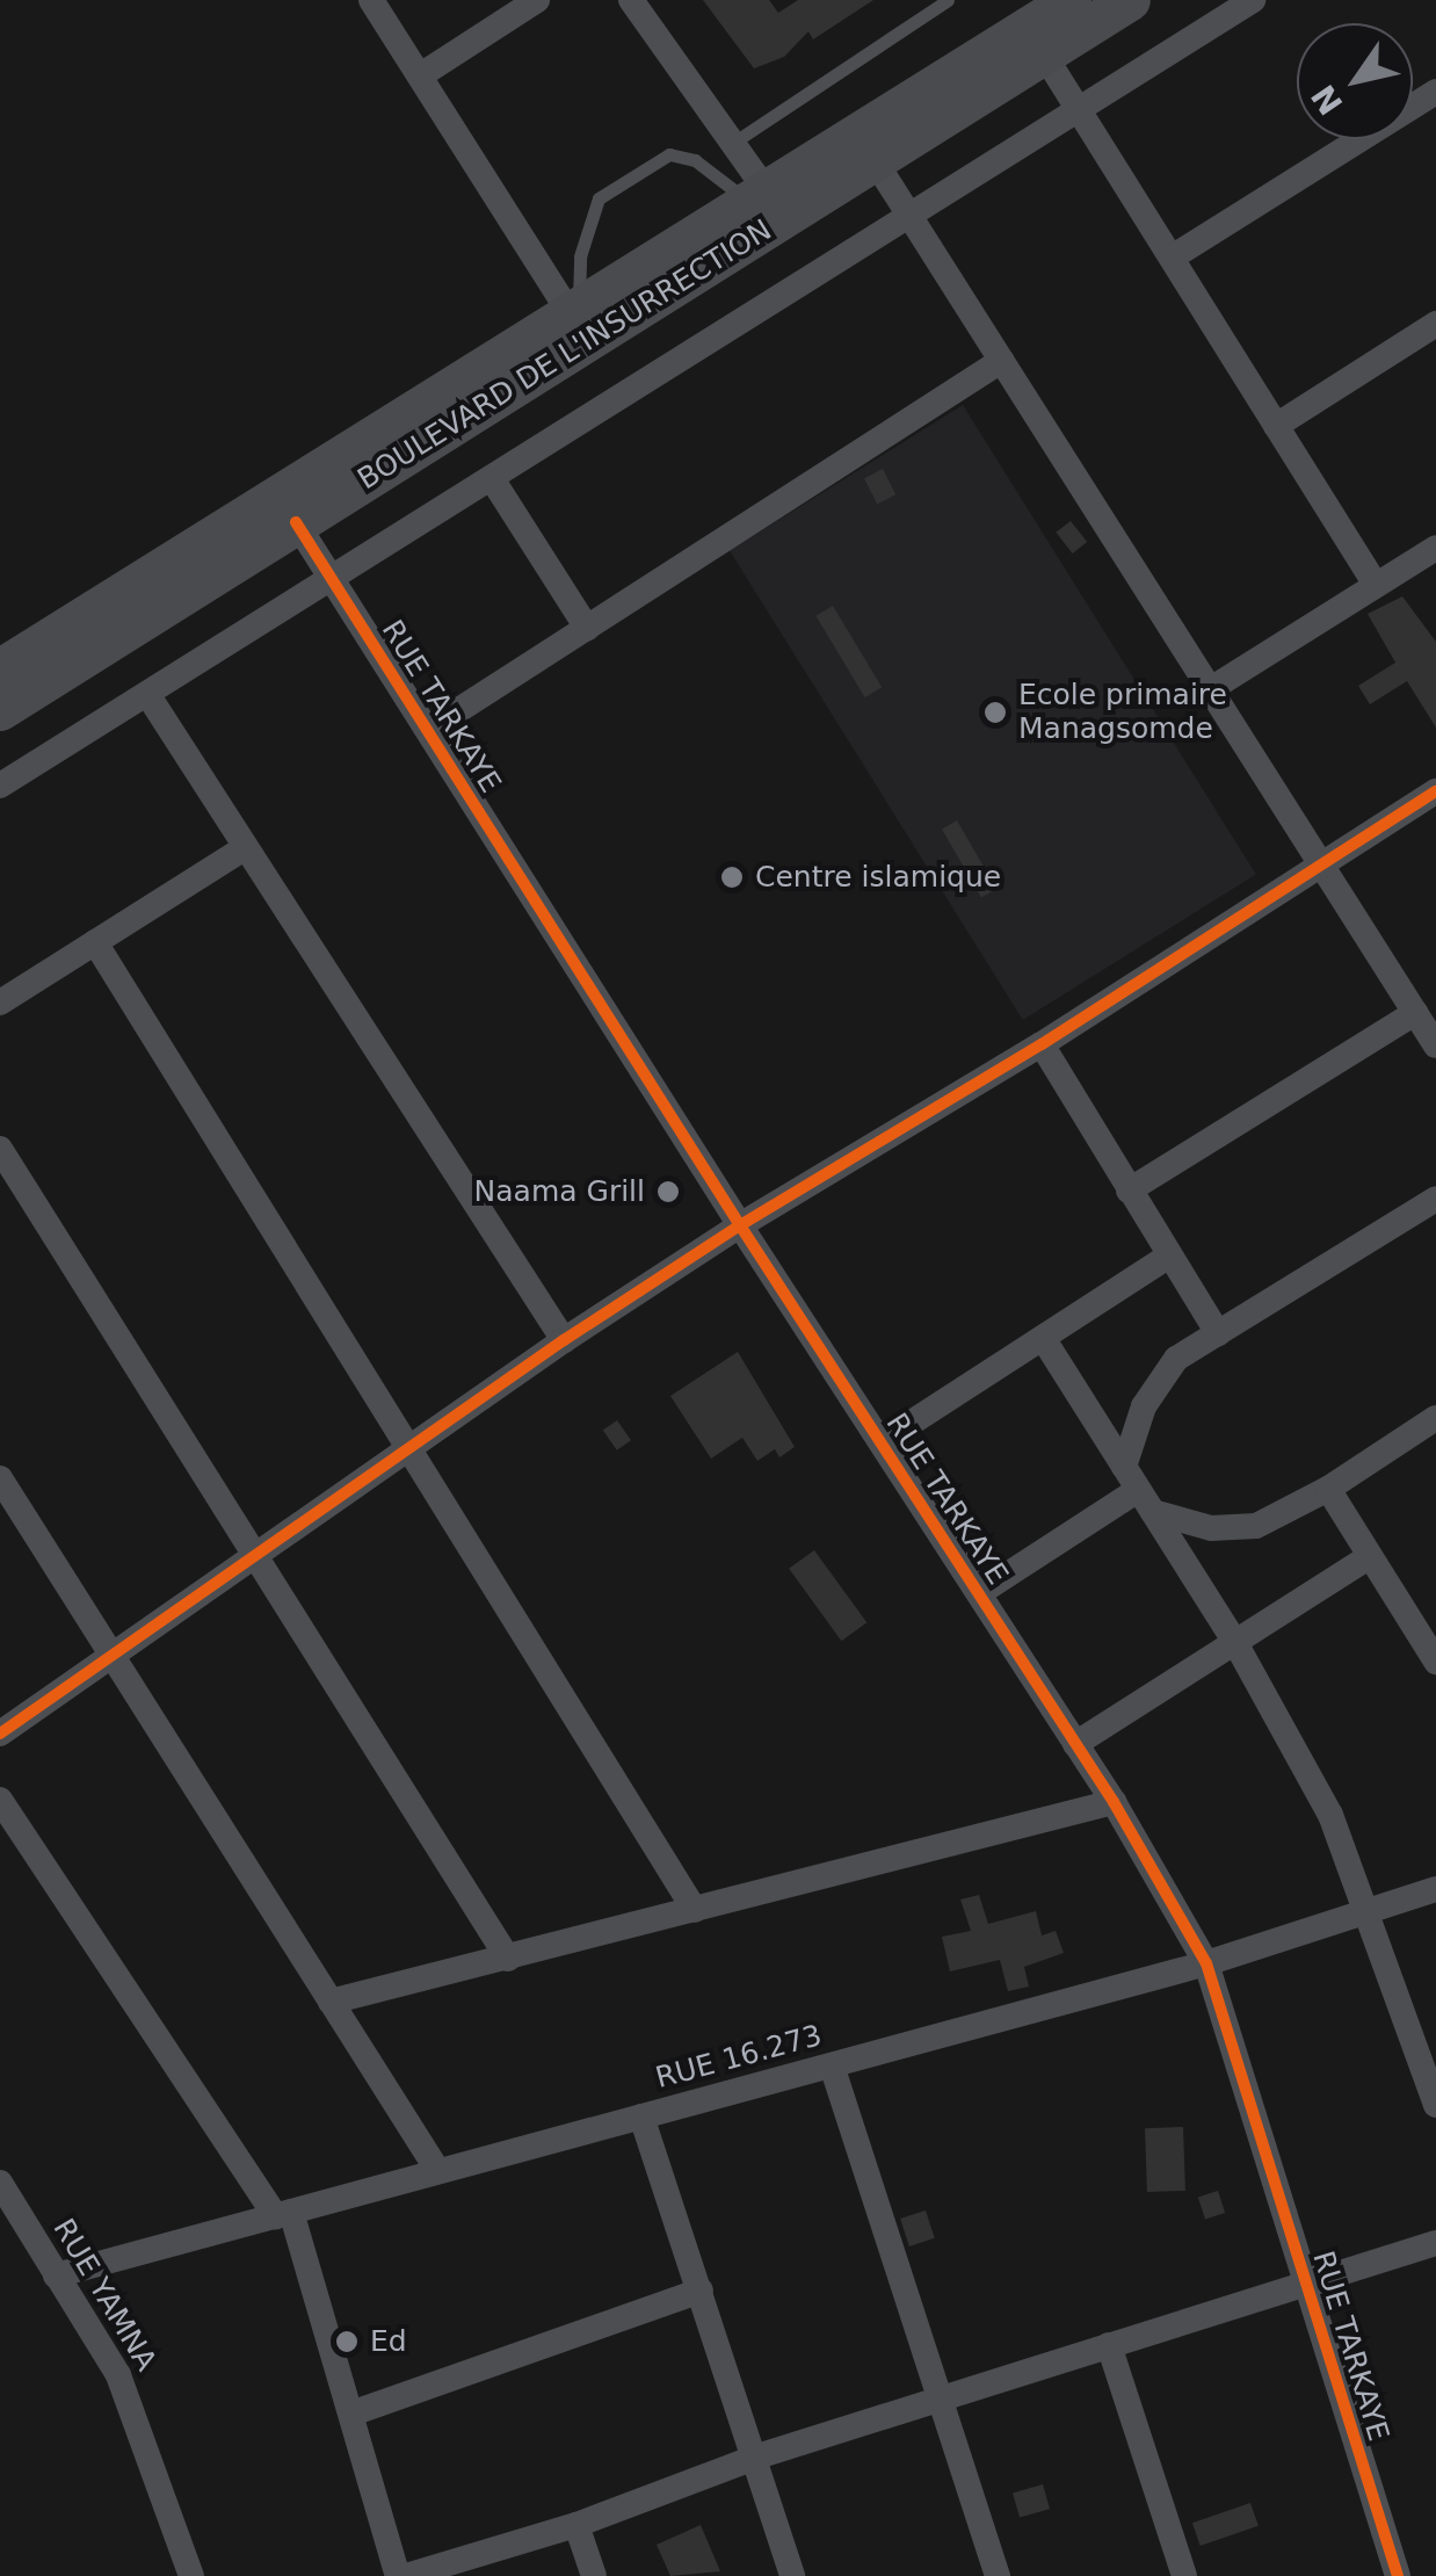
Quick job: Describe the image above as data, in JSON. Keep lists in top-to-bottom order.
{
  "streets": {
    "main road": ["BOULEVARD DE L'INSURRECTION"],
    "street": ["RUE TARKAYE", "RUE 16.273", "RUE YAMNA"]
  },
  "crossings": [
    ["BOULEVARD DE L'INSURRECTION", "RUE TARKAYE"],
    ["RUE TARKAYE", "RUE 16.273"],
    ["RUE 16.273", "RUE YAMNA"]
  ],
  "places": [
    "Ecole primaire Managsomde",
    "Centre islamique",
    "Naama Grill",
    "Ed"
  ],
  "north": "bottom left"
}
